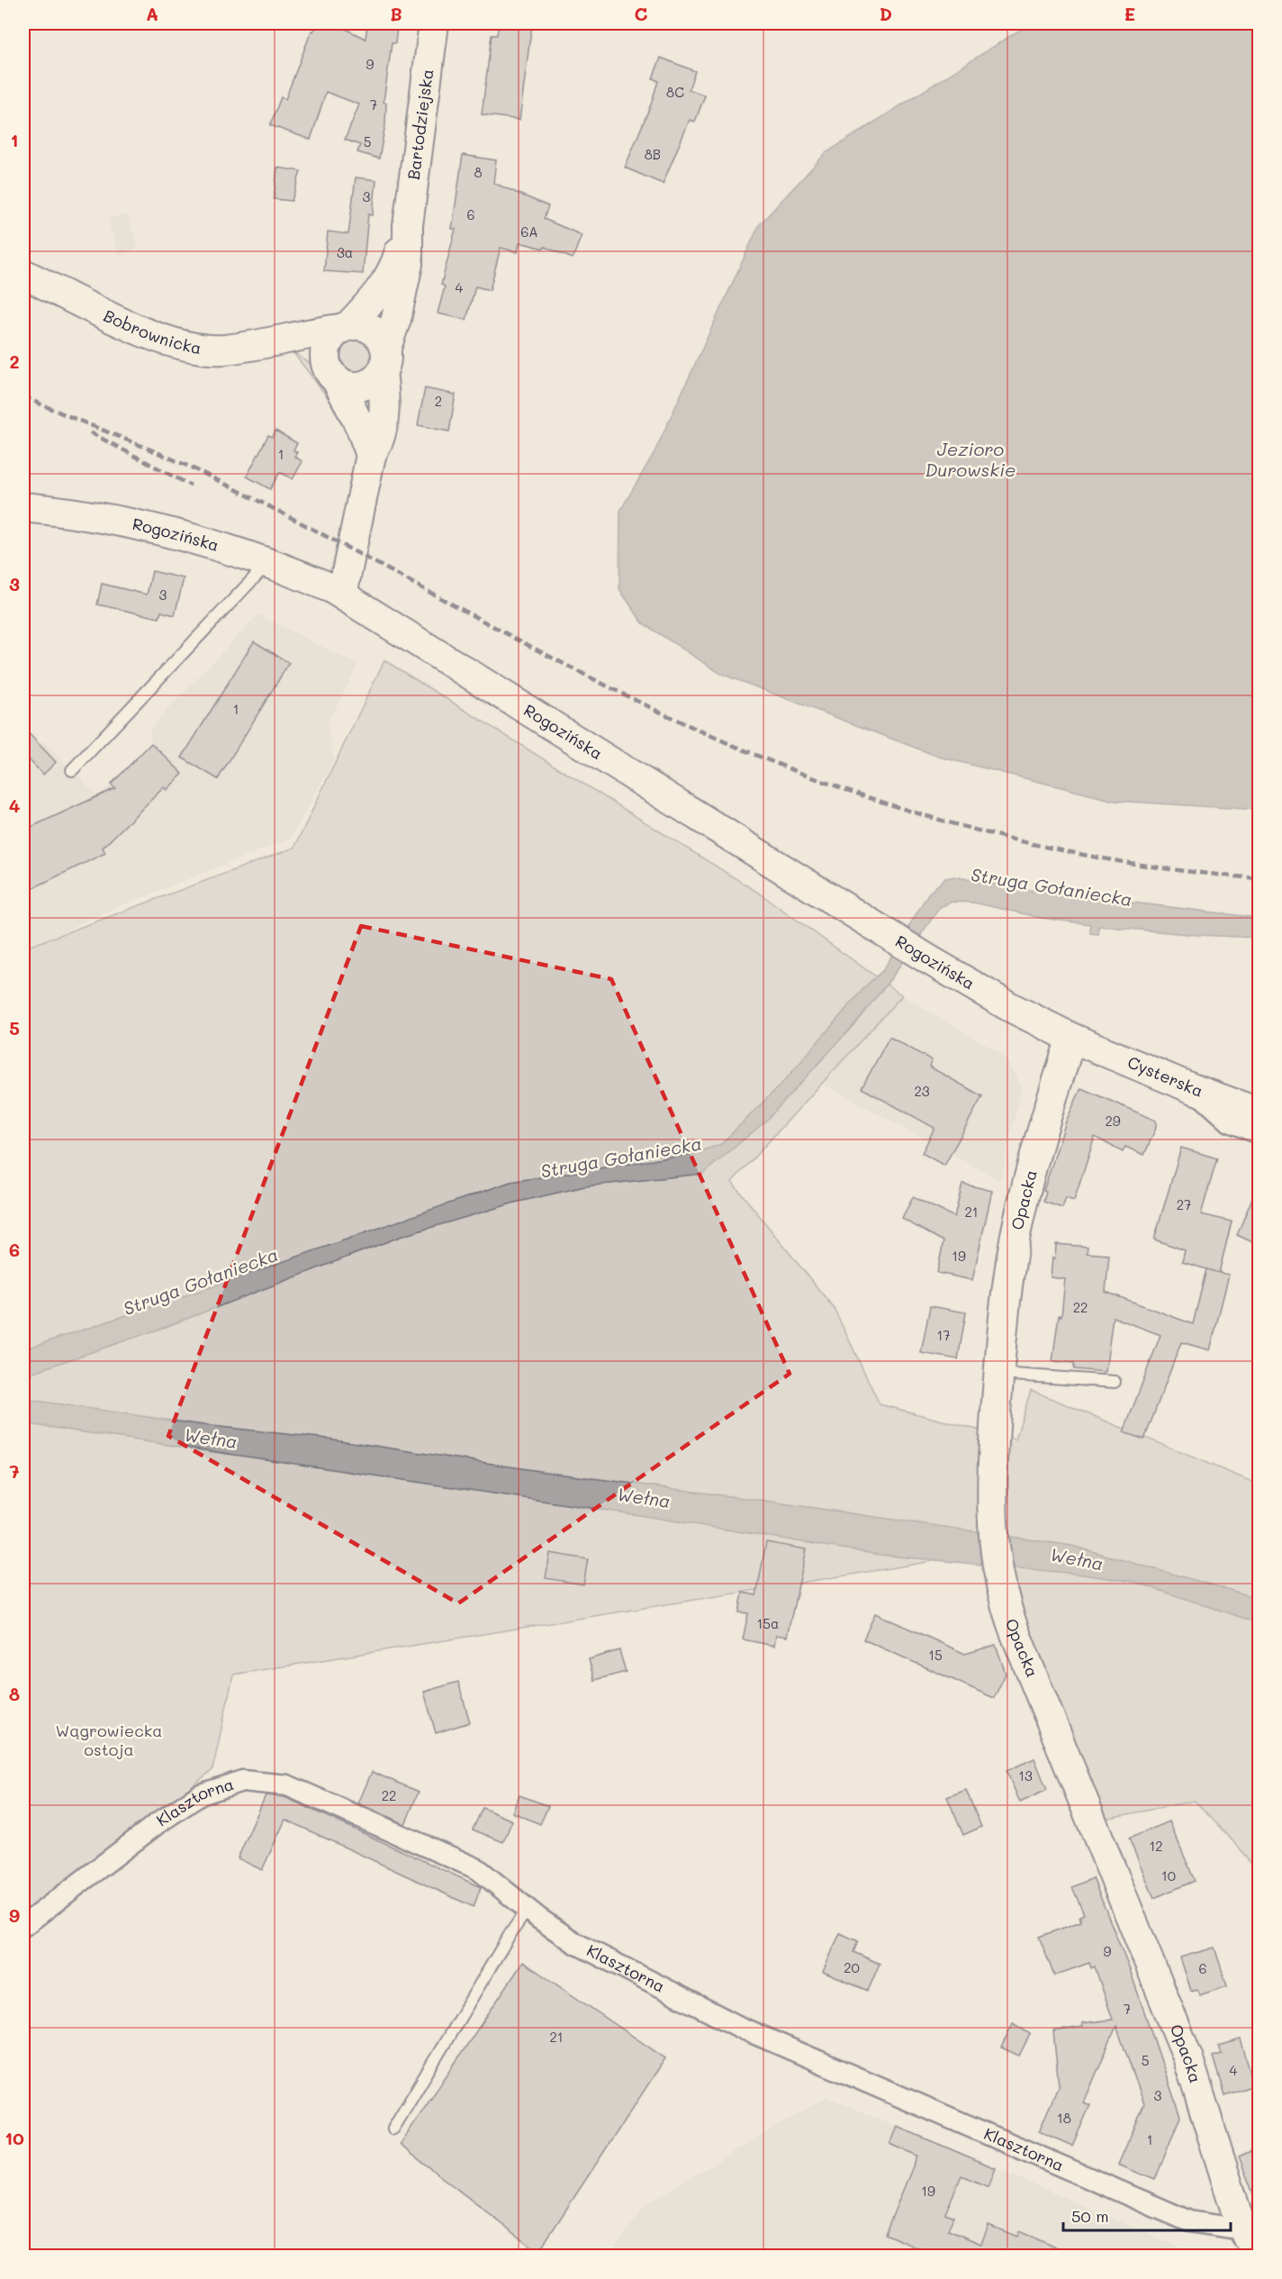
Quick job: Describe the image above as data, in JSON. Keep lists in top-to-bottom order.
{
  "streets": {
    "street": [
      "Bartodziejska",
      "Bobrownicka",
      "Rogozińska",
      "Cysterska",
      "Opacka",
      "Klasztorna"
    ]
  },
  "crossings": [
    ["Bartodziejska", "Bobrownicka"],
    ["Bartodziejska", "Rogozińska"],
    ["Rogozińska", "Cysterska"],
    ["Rogozińska", "Opacka"],
    ["Cysterska", "Opacka"],
    ["Opacka", "Klasztorna"]
  ],
  "water": ["Jezioro Durowskie", "Struga Gołaniecka", "Wełna"],
  "parks": ["Wągrowiecka ostoja"],
  "house_numbers": [
    "9",
    "8C",
    "7",
    "5",
    "8B",
    "8",
    "3",
    "6",
    "6A",
    "3a",
    "4",
    "2",
    "1",
    "3",
    "1",
    "23",
    "29",
    "27",
    "21",
    "19",
    "22",
    "17",
    "15a",
    "15",
    "13",
    "22",
    "12",
    "10",
    "9",
    "20",
    "6",
    "7",
    "21",
    "5",
    "4",
    "3",
    "18",
    "1",
    "19"
  ],
  "scale_bar": "50 m",
  "grid": {
    "columns": [
      "A",
      "B",
      "C",
      "D",
      "E"
    ],
    "rows": [
      "1",
      "2",
      "3",
      "4",
      "5",
      "6",
      "7",
      "8",
      "9",
      "10"
    ]
  }
}
